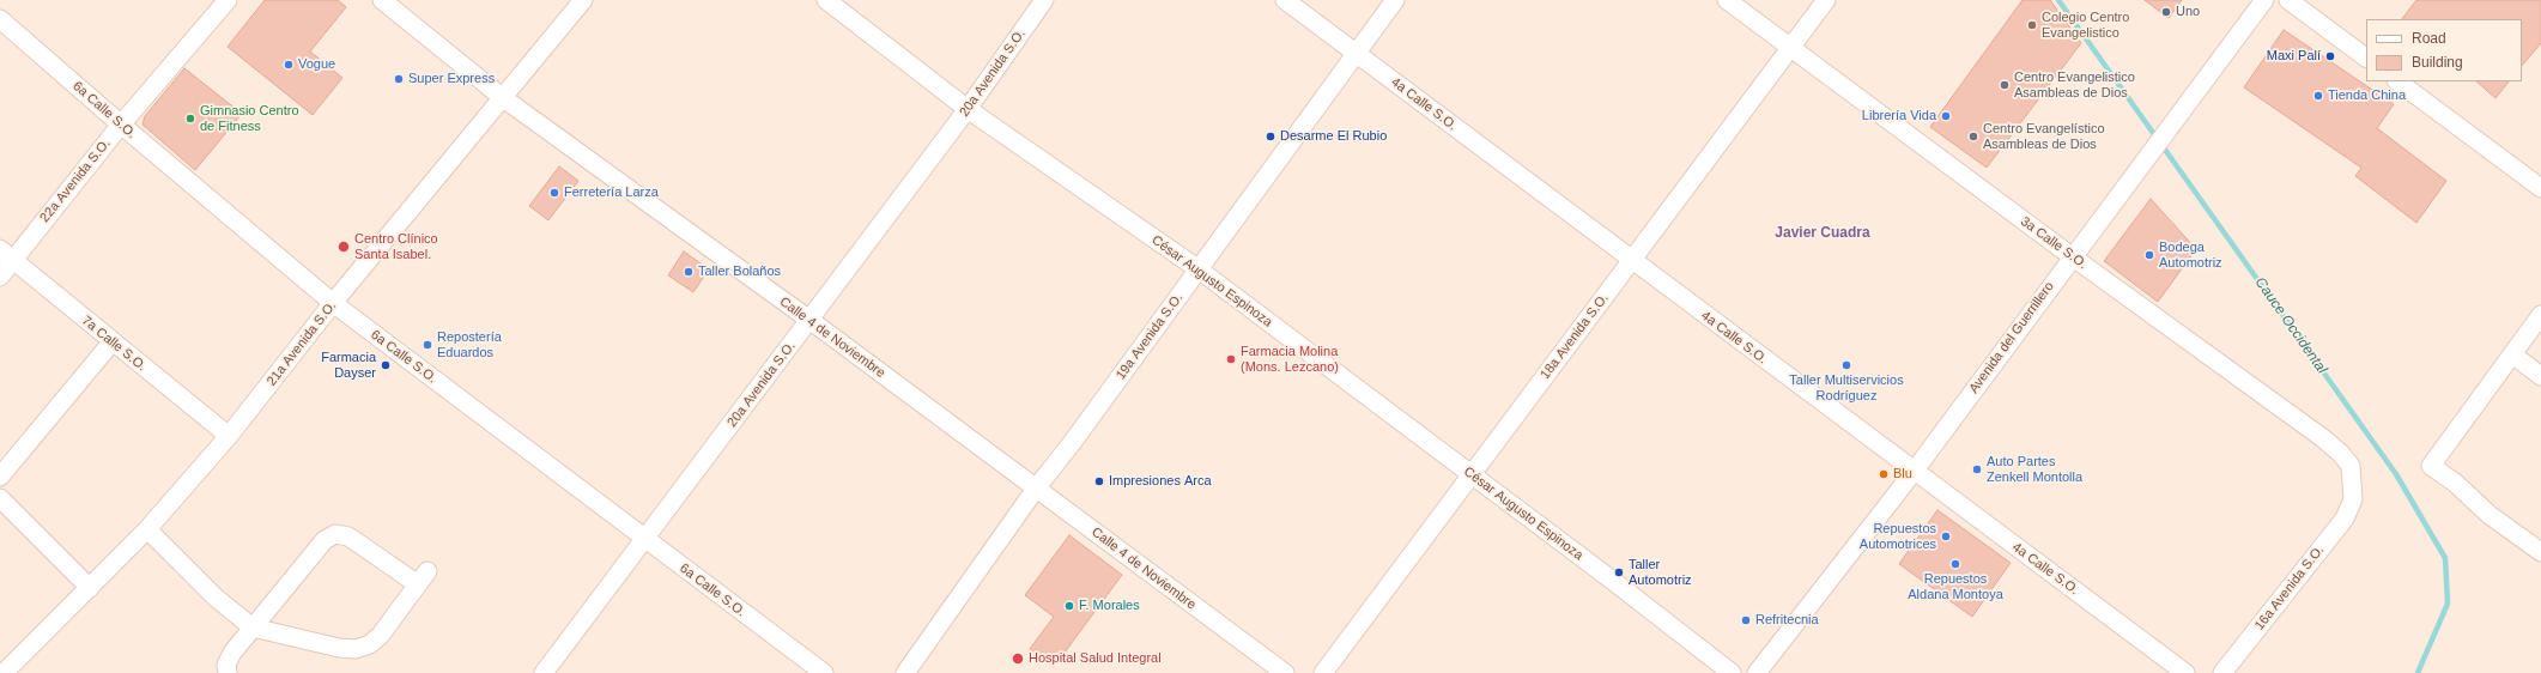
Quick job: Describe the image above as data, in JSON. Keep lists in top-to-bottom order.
{
  "streets": {
    "street": [
      "20a Avenida S.O.",
      "4a Calle S.O.",
      "6a Calle S.O.",
      "22a Avenida S.O.",
      "3a Calle S.O.",
      "César Augusto Espinoza",
      "19a Avenida S.O.",
      "18a Avenida S.O.",
      "Calle 4 de Noviembre",
      "Avenida del Guerrillero",
      "7a Calle S.O.",
      "21a Avenida S.O.",
      "16a Avenida S.O."
    ]
  },
  "crossings": [
    ["20a Avenida S.O.", "6a Calle S.O."],
    ["20a Avenida S.O.", "César Augusto Espinoza"],
    ["20a Avenida S.O.", "Calle 4 de Noviembre"],
    ["4a Calle S.O.", "19a Avenida S.O."],
    ["4a Calle S.O.", "18a Avenida S.O."],
    ["4a Calle S.O.", "Avenida del Guerrillero"],
    ["6a Calle S.O.", "22a Avenida S.O."],
    ["6a Calle S.O.", "21a Avenida S.O."],
    ["22a Avenida S.O.", "7a Calle S.O."],
    ["3a Calle S.O.", "18a Avenida S.O."],
    ["3a Calle S.O.", "Avenida del Guerrillero"],
    ["3a Calle S.O.", "16a Avenida S.O."],
    ["César Augusto Espinoza", "19a Avenida S.O."],
    ["César Augusto Espinoza", "18a Avenida S.O."],
    ["19a Avenida S.O.", "Calle 4 de Noviembre"],
    ["Calle 4 de Noviembre", "21a Avenida S.O."],
    ["7a Calle S.O.", "21a Avenida S.O."]
  ],
  "districts": ["Javier Cuadra"],
  "water": ["Cauce Occidental"],
  "places": [
    "Uno",
    "Colegio Centro Evangelistico",
    "Maxi Palí",
    "Vogue",
    "Super Express",
    "Centro Evangelistico Asambleas de Dios",
    "Tienda China",
    "Librería Vida",
    "Gimnasio Centro de Fitness",
    "Desarme El Rubio",
    "Centro Evangelístico Asambleas de Dios",
    "Ferretería Larza",
    "Centro Clínico Santa Isabel.",
    "Bodega Automotriz",
    "Taller Bolaños",
    "Repostería Eduardos",
    "Farmacia Molina (Mons. Lezcano)",
    "Farmacia Dayser",
    "Taller Multiservicios Rodríguez",
    "Auto Partes Zenkell Montolla",
    "Blu",
    "Impresiones Arca",
    "Repuestos Automotrices",
    "Repuestos Aldana Montoya",
    "Taller Automotriz",
    "F. Morales",
    "Refritecnia",
    "Hospital Salud Integral"
  ],
  "legend": ["Road", "Building"]
}
